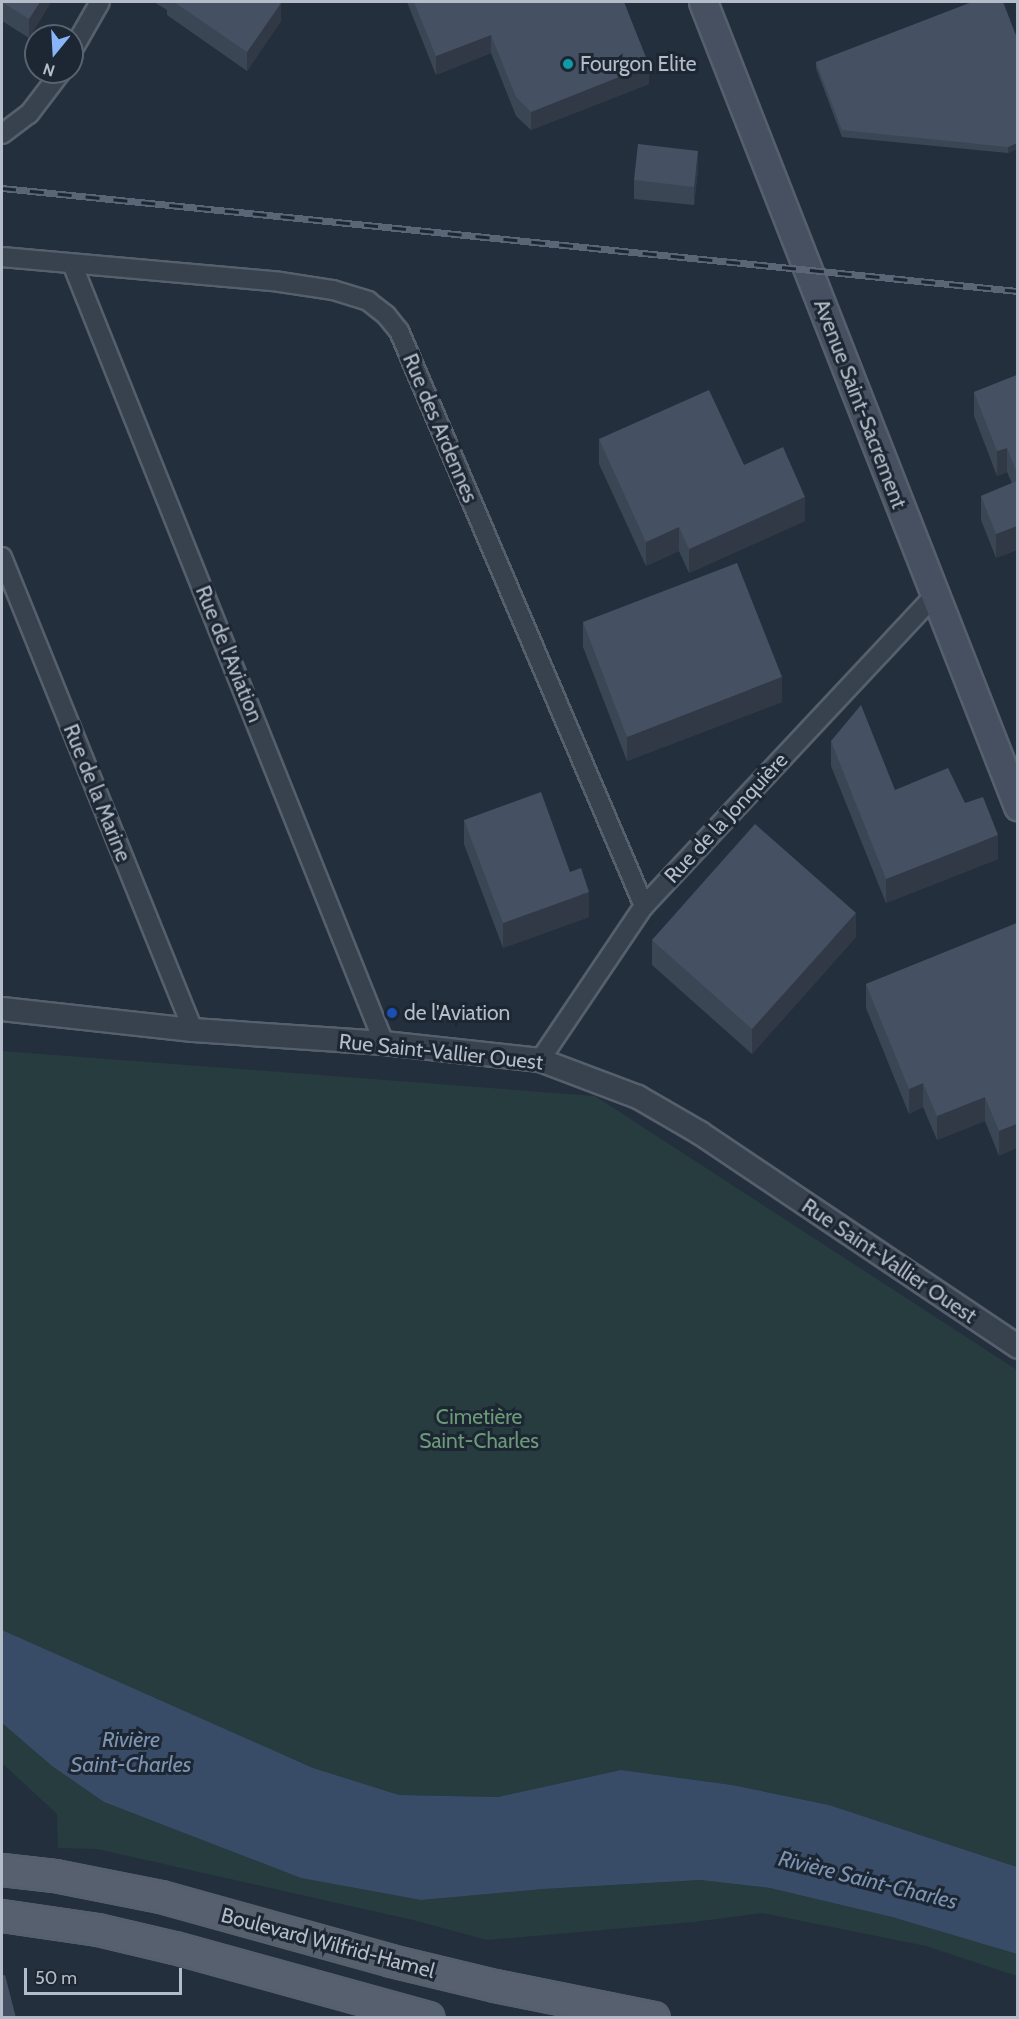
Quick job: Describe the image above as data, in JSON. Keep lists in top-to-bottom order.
{
  "streets": {
    "main road": ["Avenue Saint-Sacrement", "Boulevard Wilfrid-Hamel"],
    "street": [
      "Rue des Ardennes",
      "Rue de l'Aviation",
      "Rue de la Marine",
      "Rue de la Jonquière",
      "Rue Saint-Vallier Ouest"
    ]
  },
  "crossings": [
    ["Avenue Saint-Sacrement", "Rue de la Jonquière"],
    ["Rue des Ardennes", "Rue de l'Aviation"],
    ["Rue des Ardennes", "Rue de la Jonquière"],
    ["Rue de l'Aviation", "Rue Saint-Vallier Ouest"],
    ["Rue de la Marine", "Rue Saint-Vallier Ouest"],
    ["Rue de la Jonquière", "Rue Saint-Vallier Ouest"]
  ],
  "water": ["Rivière Saint-Charles"],
  "parks": ["Cimetière Saint-Charles"],
  "places": ["Fourgon Elite", "de l'Aviation"],
  "scale_bar": "50 m",
  "north": "bottom"
}
